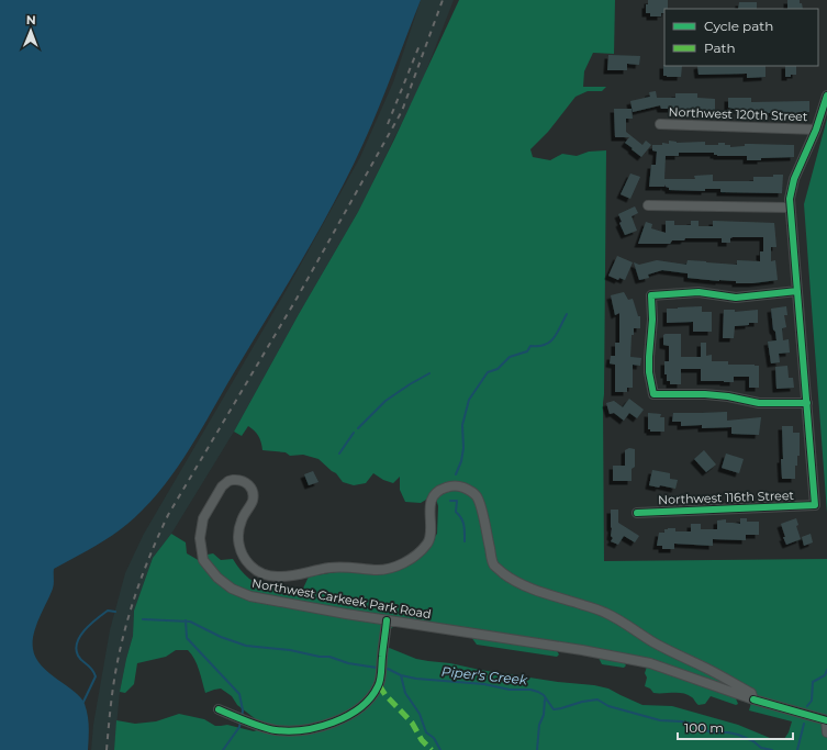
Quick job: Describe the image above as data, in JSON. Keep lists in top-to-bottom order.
{
  "streets": {
    "street": ["Northwest 120th Street", "Northwest 116th Street", "Northwest Carkeek Park Road"]
  },
  "water": ["Piper's Creek"],
  "legend": ["Cycle path", "Path"],
  "scale_bar": "100 m",
  "north": "top"
}
